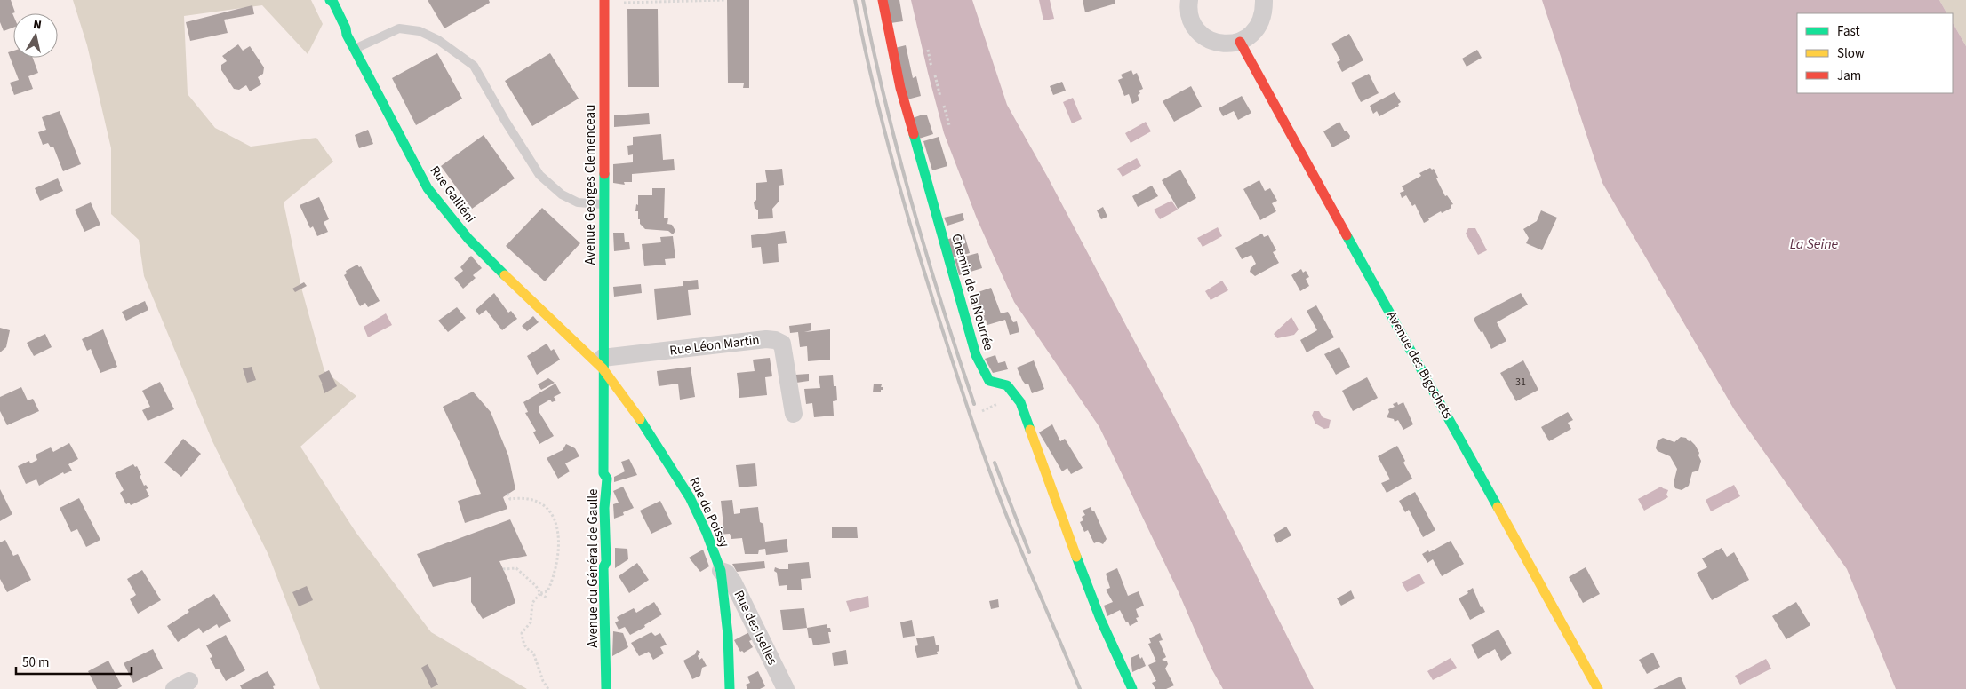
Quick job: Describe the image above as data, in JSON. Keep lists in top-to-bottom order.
{
  "streets": {
    "street": [
      "Avenue Georges Clemenceau",
      "Rue Galliéni",
      "Chemin de la Nourrée",
      "Rue Léon Martin",
      "Avenue des Bigochets",
      "Rue de Poissy",
      "Avenue du Général de Gaulle",
      "Rue des Iselles"
    ]
  },
  "crossings": [
    ["Avenue Georges Clemenceau", "Rue Galliéni"],
    ["Avenue Georges Clemenceau", "Rue Léon Martin"],
    ["Avenue Georges Clemenceau", "Rue de Poissy"],
    ["Avenue Georges Clemenceau", "Avenue du Général de Gaulle"],
    ["Rue Galliéni", "Rue Léon Martin"],
    ["Rue Galliéni", "Rue de Poissy"],
    ["Rue Galliéni", "Avenue du Général de Gaulle"],
    ["Rue Léon Martin", "Rue de Poissy"],
    ["Rue Léon Martin", "Avenue du Général de Gaulle"],
    ["Rue de Poissy", "Avenue du Général de Gaulle"],
    ["Rue de Poissy", "Rue des Iselles"]
  ],
  "water": ["La Seine"],
  "house_numbers": ["31"],
  "legend": ["Fast", "Slow", "Jam"],
  "scale_bar": "50 m",
  "north": "top"
}
